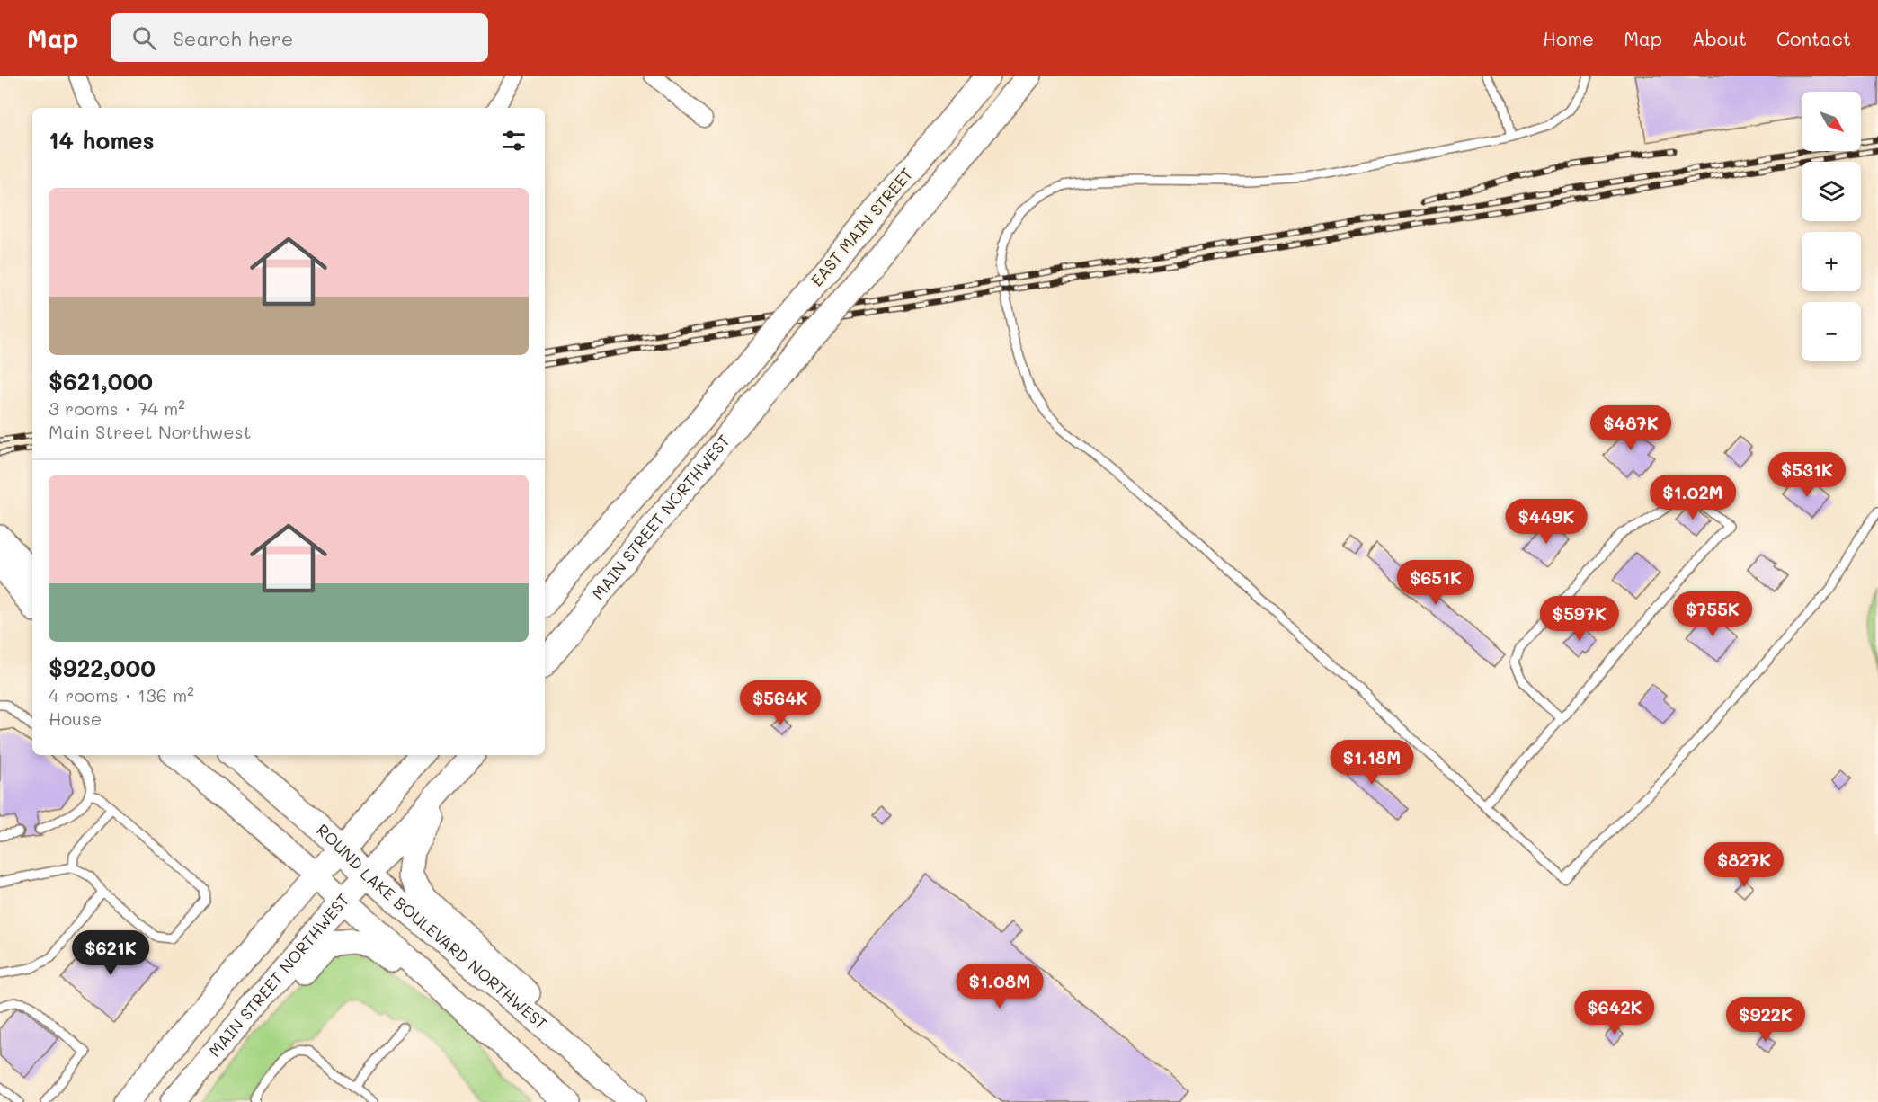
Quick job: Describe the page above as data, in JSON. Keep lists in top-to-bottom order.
{
  "streets": {
    "main road": ["EAST MAIN STREET", "MAIN STREET NORTHWEST", "ROUND LAKE BOULEVARD NORTHWEST"]
  },
  "crossings": [
    ["EAST MAIN STREET", "MAIN STREET NORTHWEST"],
    ["MAIN STREET NORTHWEST", "ROUND LAKE BOULEVARD NORTHWEST"]
  ],
  "north": "bottom right",
  "page": {
    "header": "Map",
    "search": "Search here",
    "nav": [
      "Home",
      "Map",
      "About",
      "Contact"
    ],
    "map_buttons": ["+", "−"],
    "heading": "14 homes",
    "list": [
      {
        "name": "$621,000",
        "note": "3 rooms · 74 m² · Main Street Northwest"
      },
      {
        "name": "$922,000",
        "note": "4 rooms · 136 m² · House"
      }
    ],
    "price": [
      "$487K",
      "$531K",
      "$1.02M",
      "$449K",
      "$651K",
      "$755K",
      "$597K",
      "$564K",
      "$1.18M",
      "$827K",
      "$621K",
      "$1.08M",
      "$642K",
      "$922K"
    ]
  }
}
